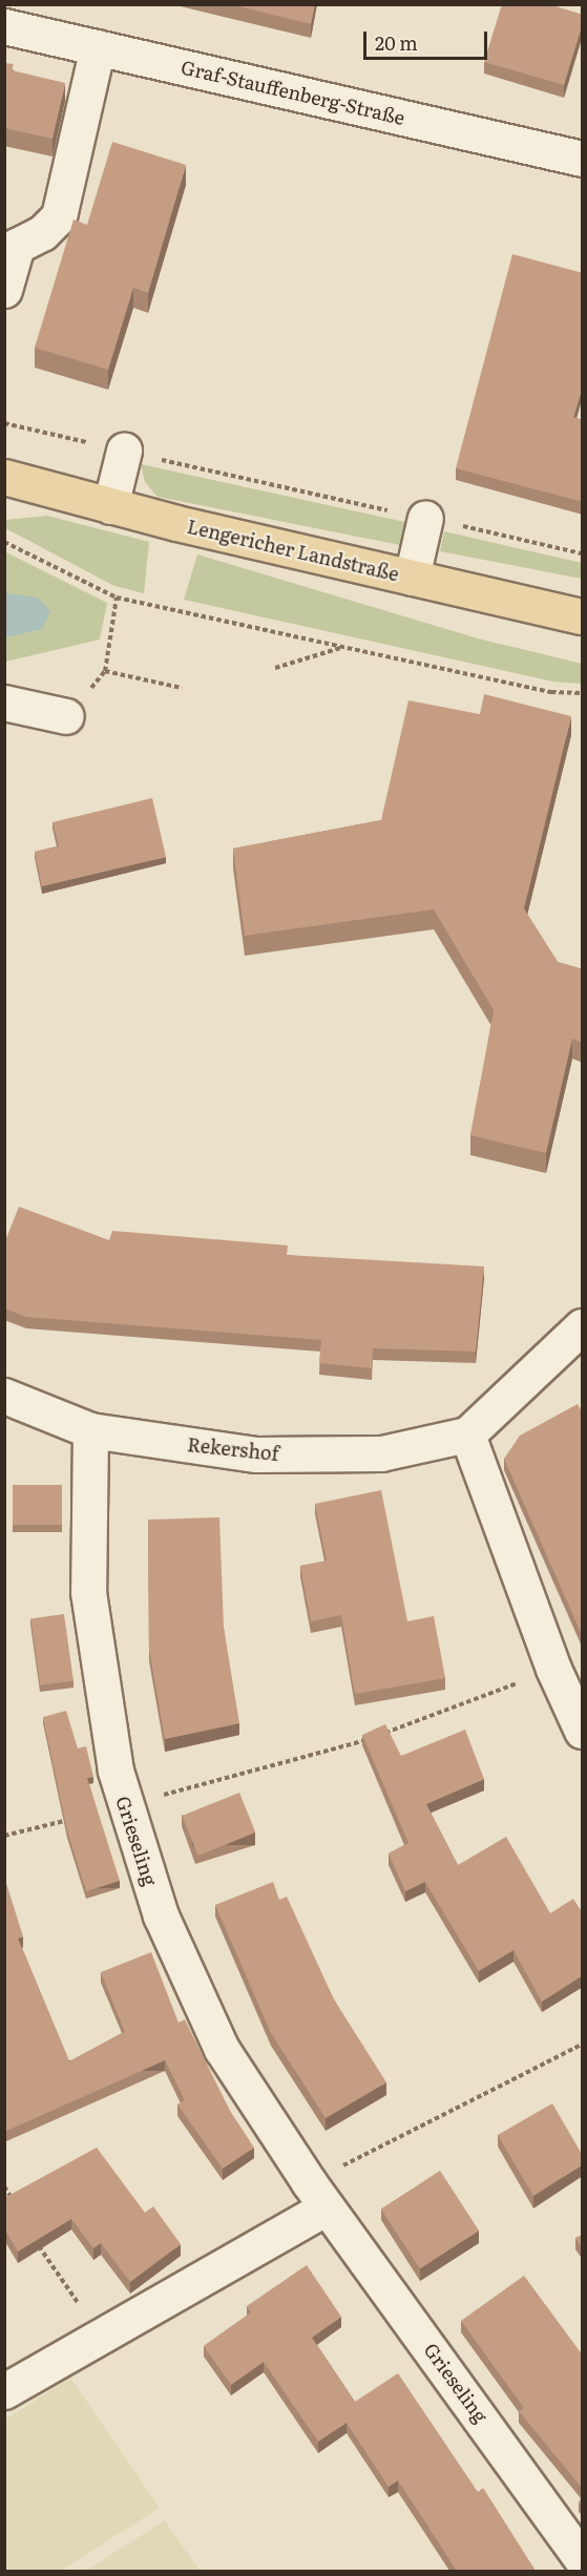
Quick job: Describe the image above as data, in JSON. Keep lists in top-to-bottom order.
{
  "streets": {
    "main road": ["Lengericher Landstraße"],
    "street": ["Graf-Stauffenberg-Straße", "Rekershof", "Grieseling"]
  },
  "crossings": [
    ["Rekershof", "Grieseling"]
  ],
  "scale_bar": "20 m"
}
